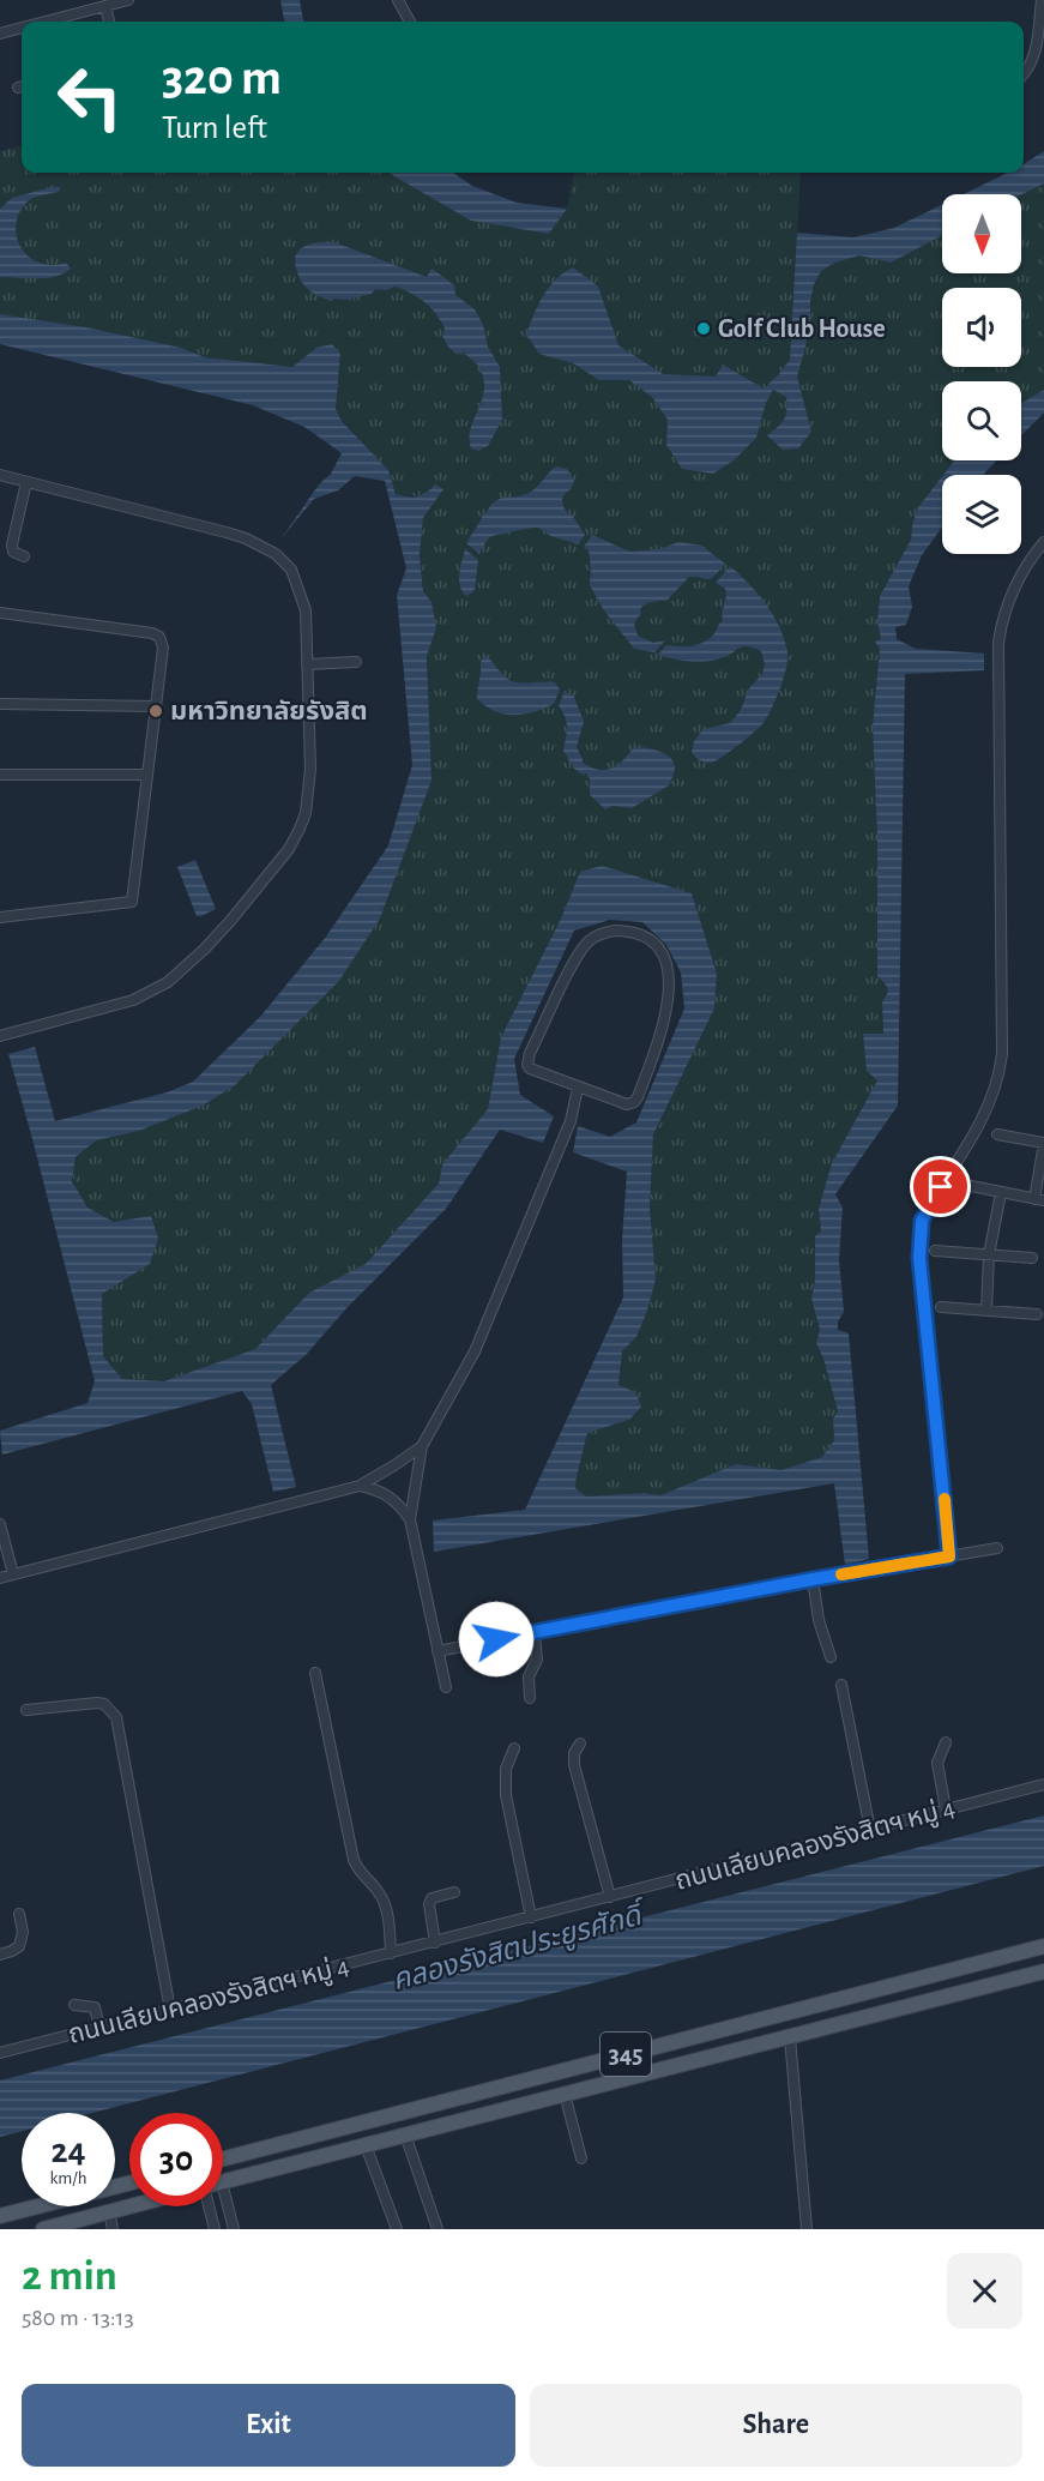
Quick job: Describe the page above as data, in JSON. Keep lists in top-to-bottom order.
{
  "streets": {
    "main road": ["345"],
    "street": ["ถนนเลียบคลองรังสิตฯ หมู่ 4"]
  },
  "water": ["คลองรังสิตประยูรศักดิ์"],
  "places": ["Golf Club House", "มหาวิทยาลัยรังสิต"],
  "north": "bottom",
  "page": {
    "turn": ["320 m", "Turn left"],
    "speed": "24 km/h",
    "limit": "30",
    "heading": ["2 min", "580 m · 13:13"],
    "buttons": ["Exit", "Share"]
  }
}
